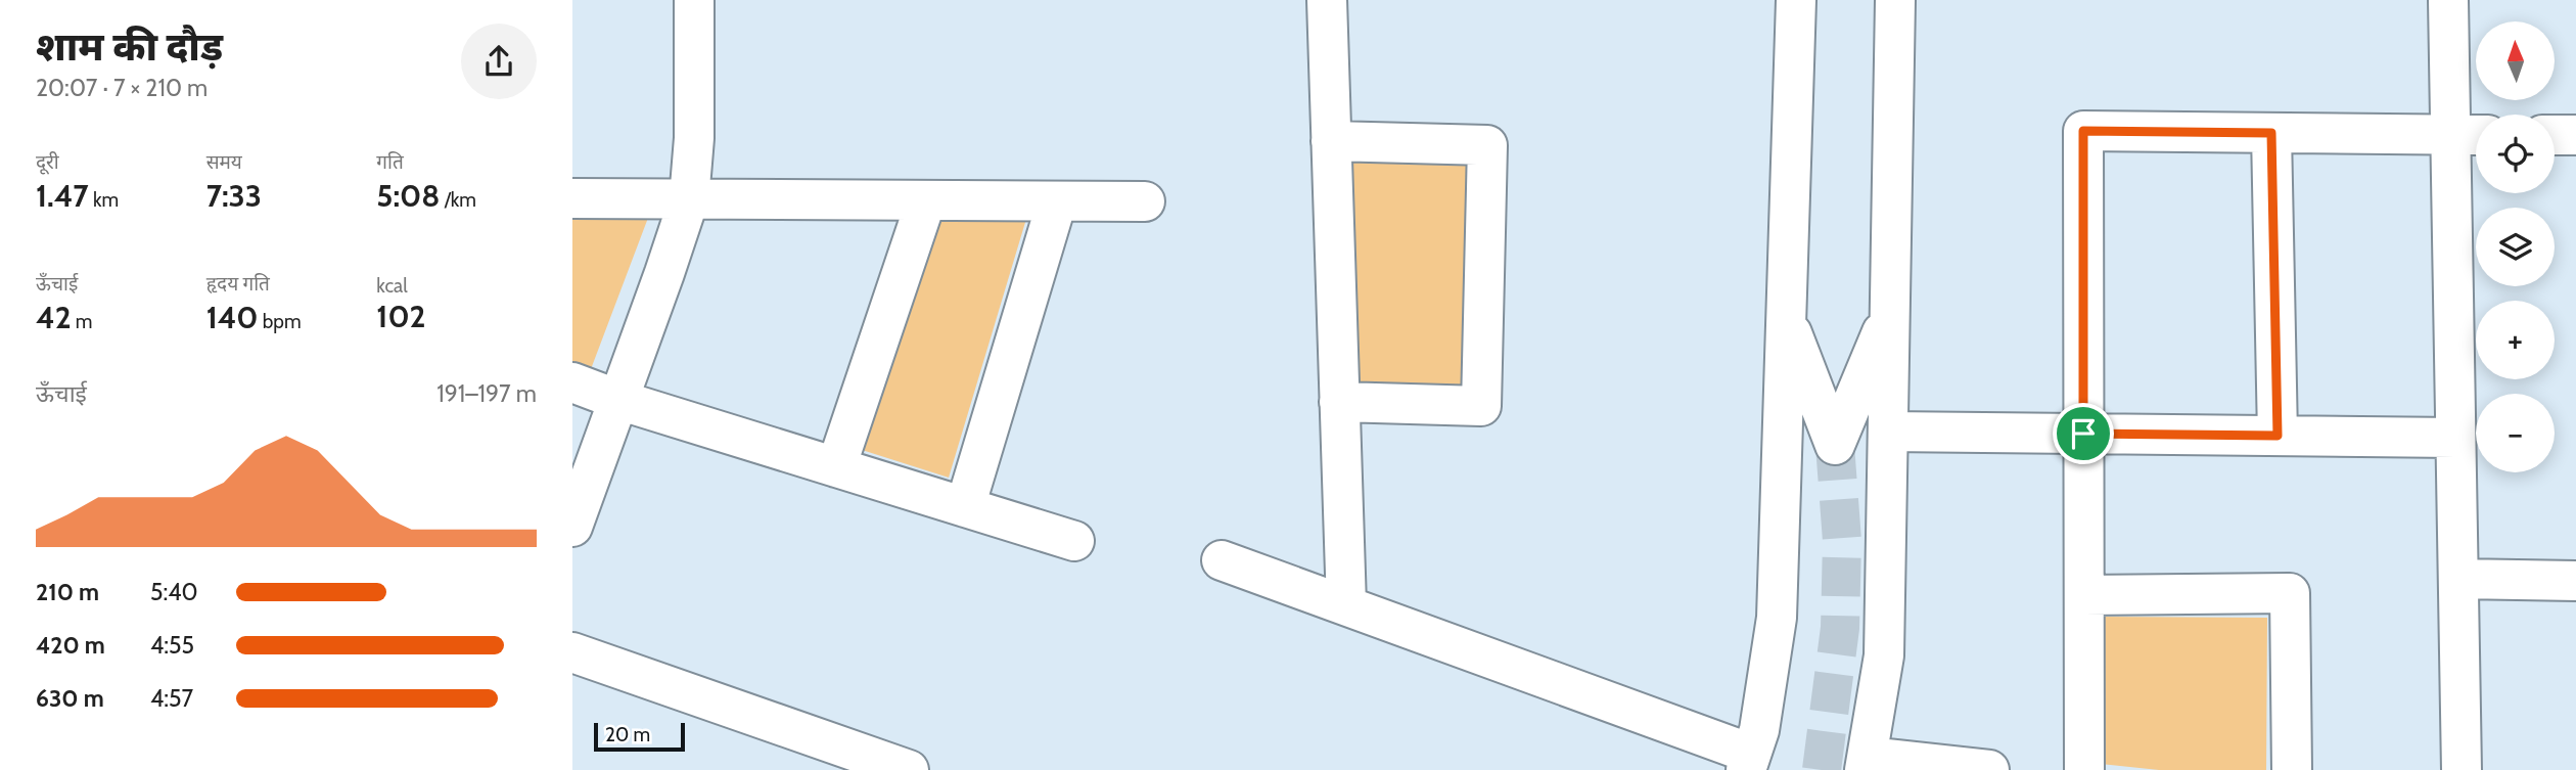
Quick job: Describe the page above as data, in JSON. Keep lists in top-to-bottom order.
{
  "scale_bar": "20 m",
  "north": "top",
  "page": {
    "heading": ["शाम की दौड़", "20:07 · 7 × 210 m"],
    "map_buttons": ["+", "−"],
    "stats": [
      ["दूरी", "1.47 km"],
      ["समय", "7:33"],
      ["गति", "5:08 /km"],
      ["ऊँचाई", "42 m"],
      ["हृदय गति", "140 bpm"],
      ["kcal", "102"]
    ],
    "chart": ["ऊँचाई", "191–197 m"],
    "list": [
      {
        "name": "210 m",
        "note": "5:40"
      },
      {
        "name": "420 m",
        "note": "4:55"
      },
      {
        "name": "630 m",
        "note": "4:57"
      }
    ],
    "scale": "20 m"
  }
}
